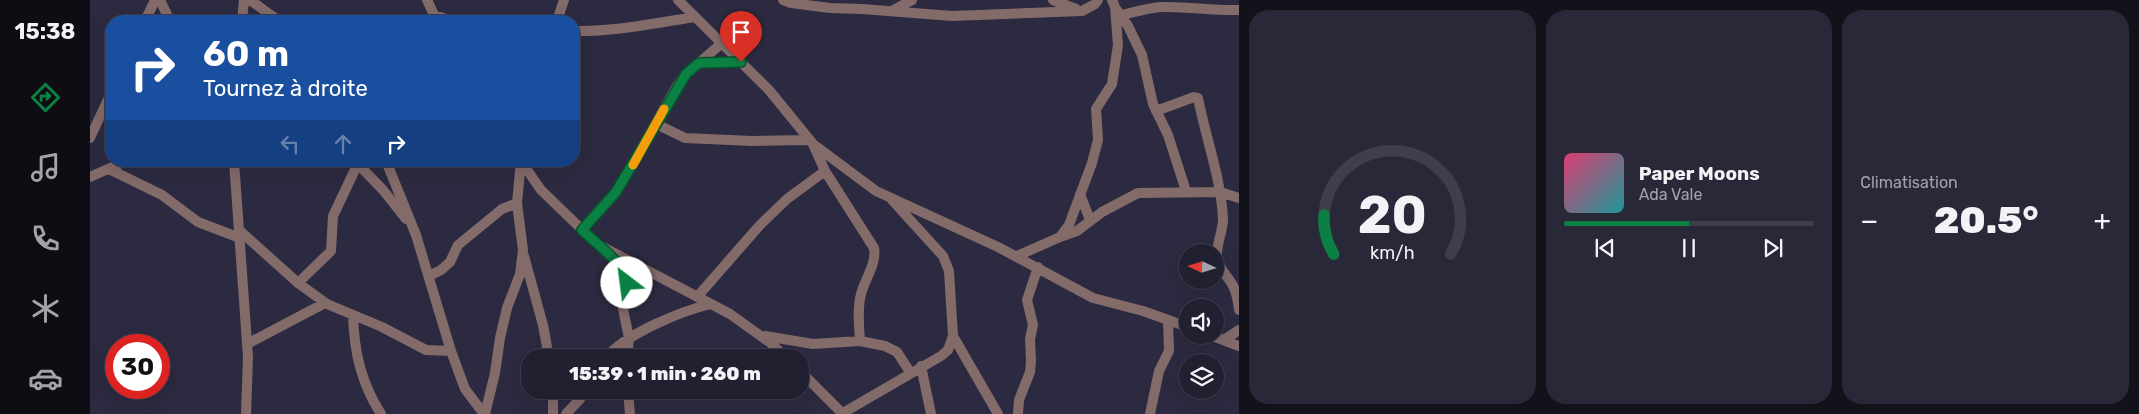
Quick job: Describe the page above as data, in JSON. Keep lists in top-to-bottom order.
{
  "north": "left",
  "page": {
    "tabs": "15:38",
    "tile": "Climatisation",
    "turn": ["60 m", "Tournez à droite"],
    "song": ["Paper Moons", "Ada Vale"],
    "heat": ["−", "20.5°", "+"],
    "limit": "30",
    "trip": "15:39 · 1 min · 260 m",
    "gauge": ["20", "km/h"]
  }
}
